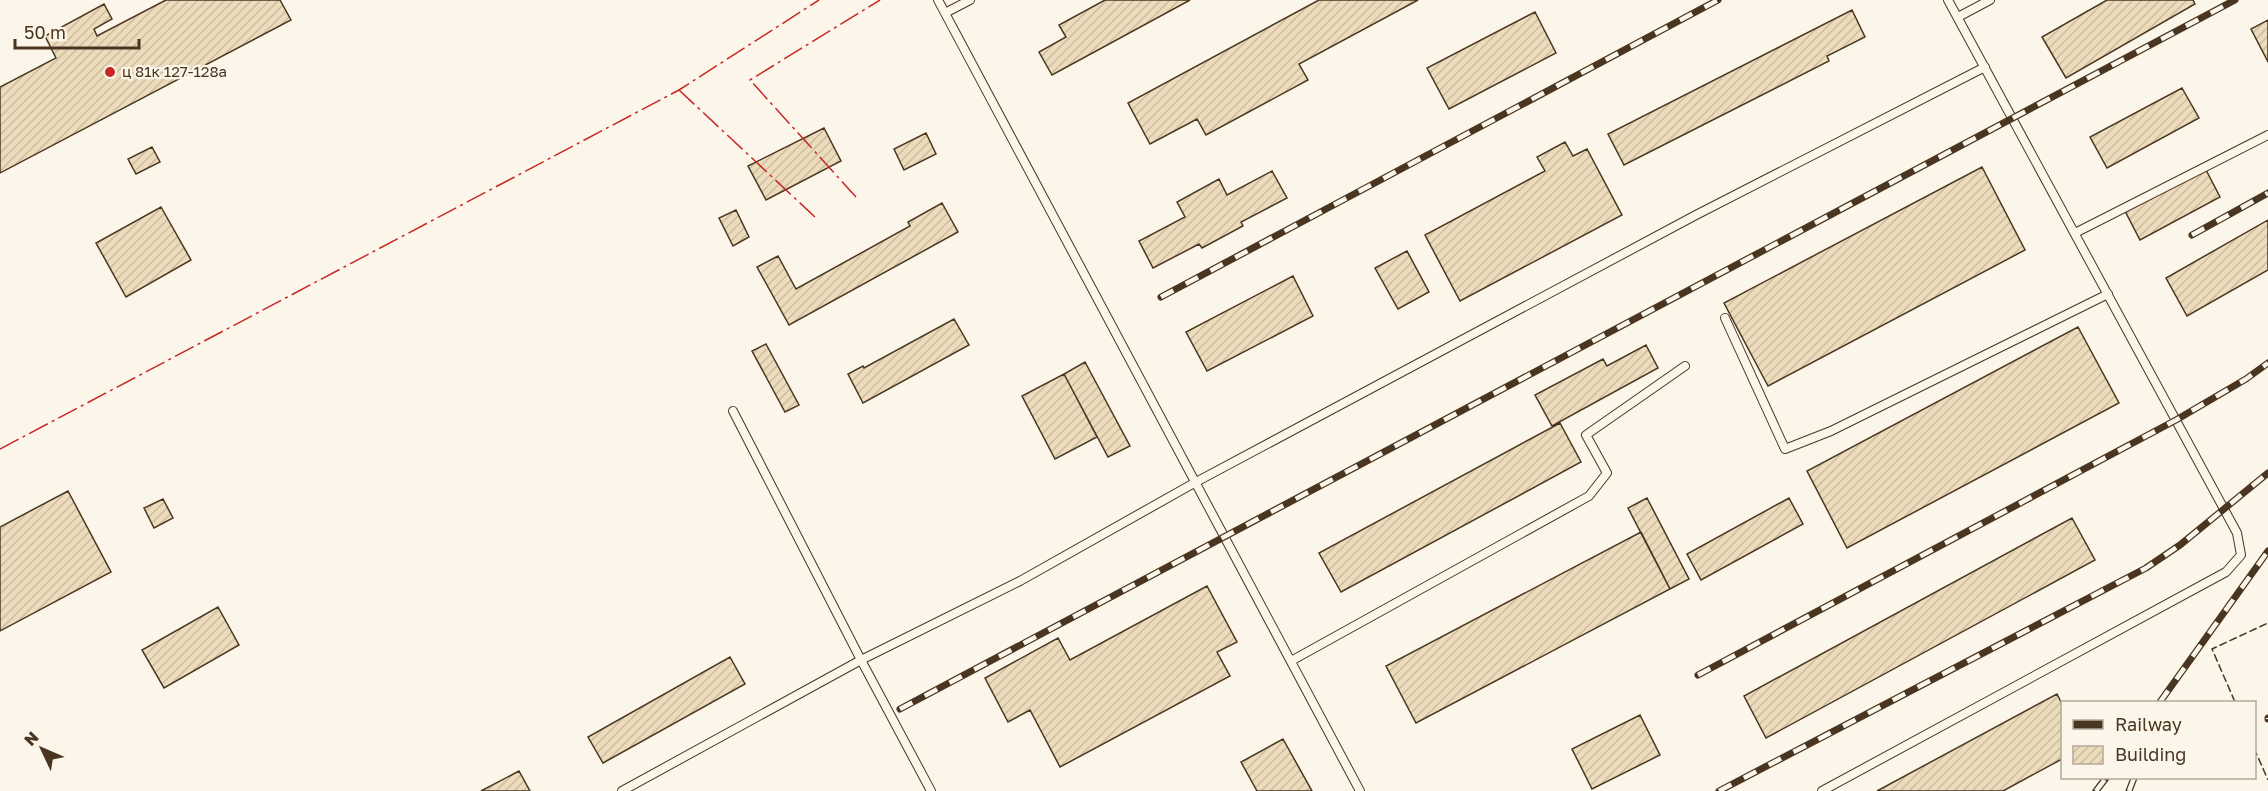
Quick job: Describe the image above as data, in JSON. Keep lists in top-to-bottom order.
{
  "places": ["ц 81к 127-128а"],
  "legend": ["Railway", "Building"],
  "scale_bar": "50 m",
  "north": "top left"
}
